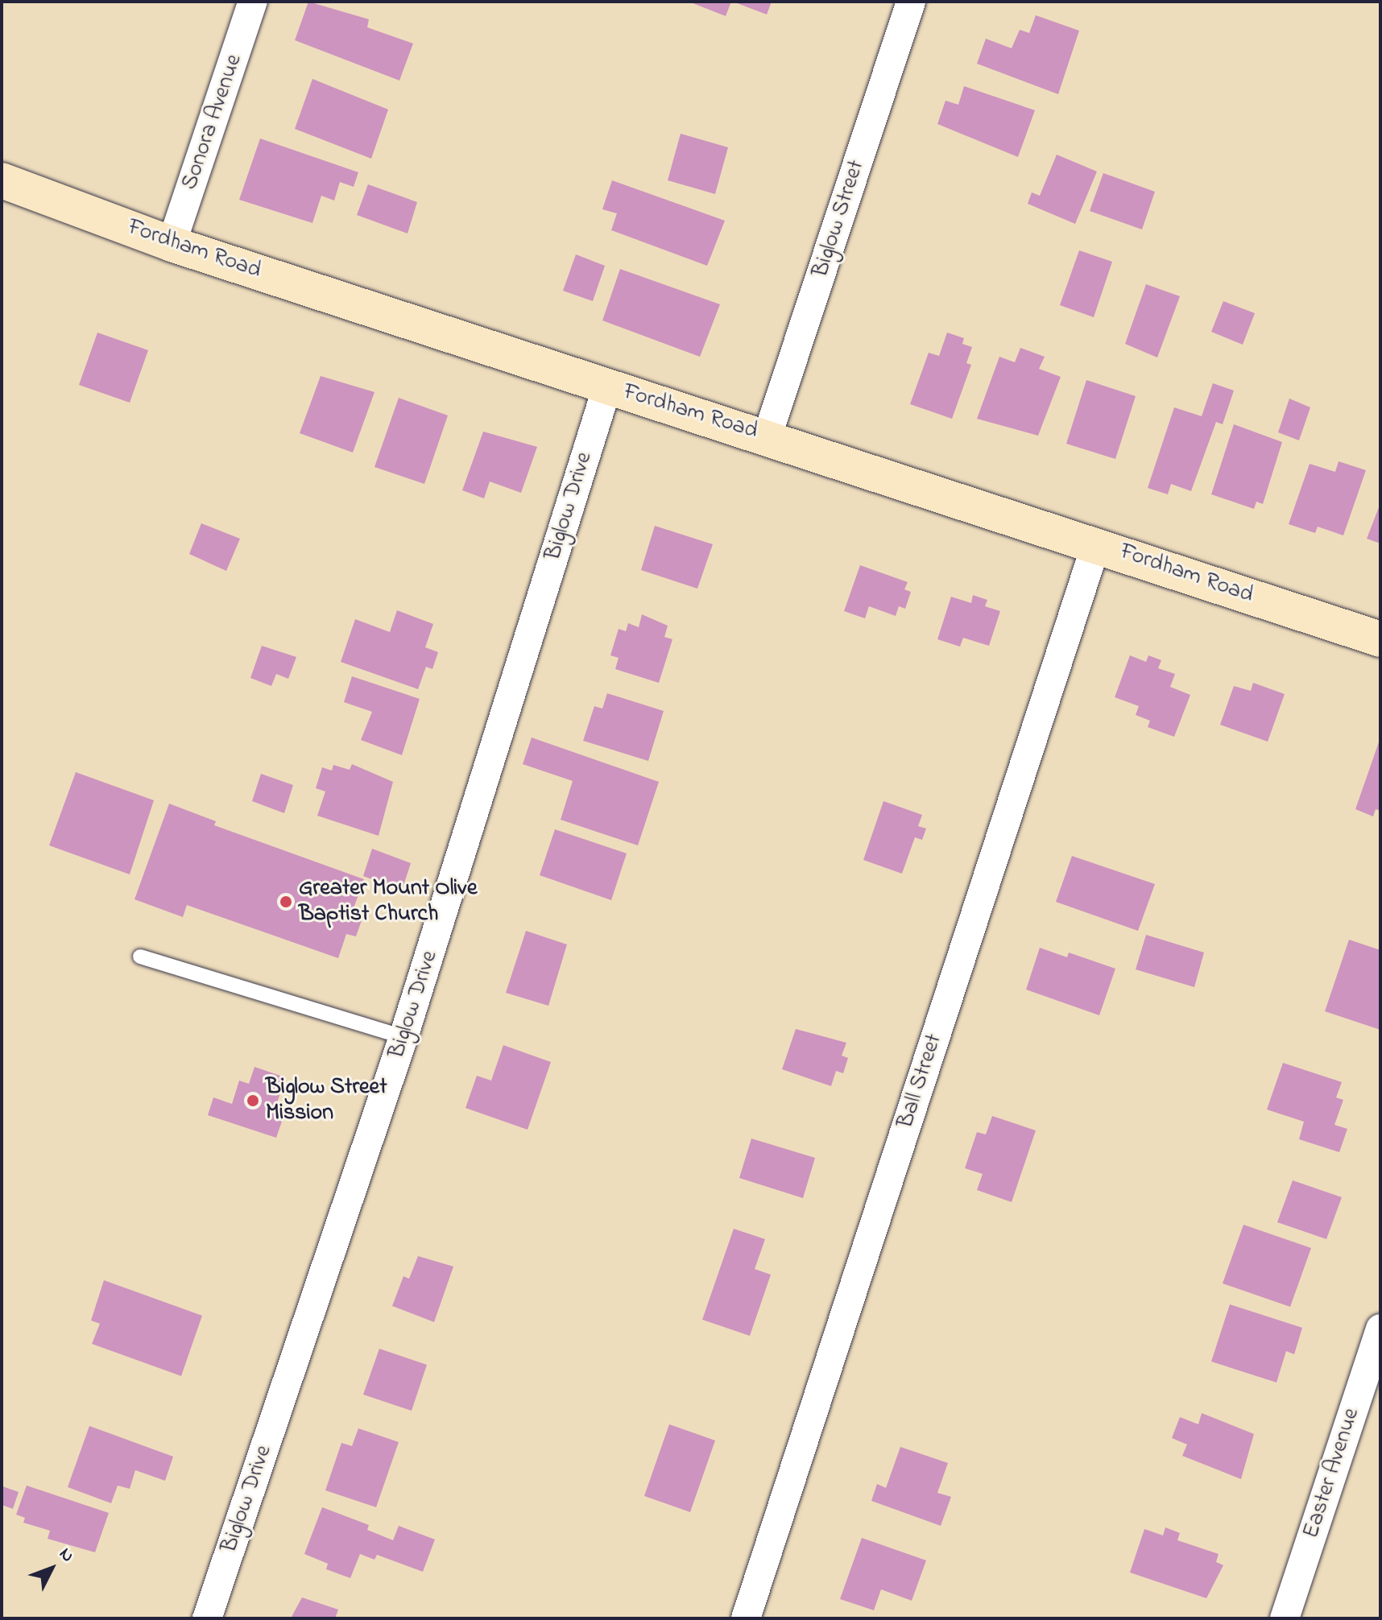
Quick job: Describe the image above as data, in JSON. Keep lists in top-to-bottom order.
{
  "streets": {
    "street": [
      "Sonora Avenue",
      "Biglow Street",
      "Fordham Road",
      "Biglow Drive",
      "Ball Street",
      "Easter Avenue"
    ]
  },
  "crossings": [
    ["Sonora Avenue", "Fordham Road"],
    ["Biglow Street", "Fordham Road"],
    ["Fordham Road", "Biglow Drive"],
    ["Fordham Road", "Ball Street"]
  ],
  "places": ["Greater Mount Olive Baptist Church", "Biglow Street Mission"],
  "north": "top right"
}
